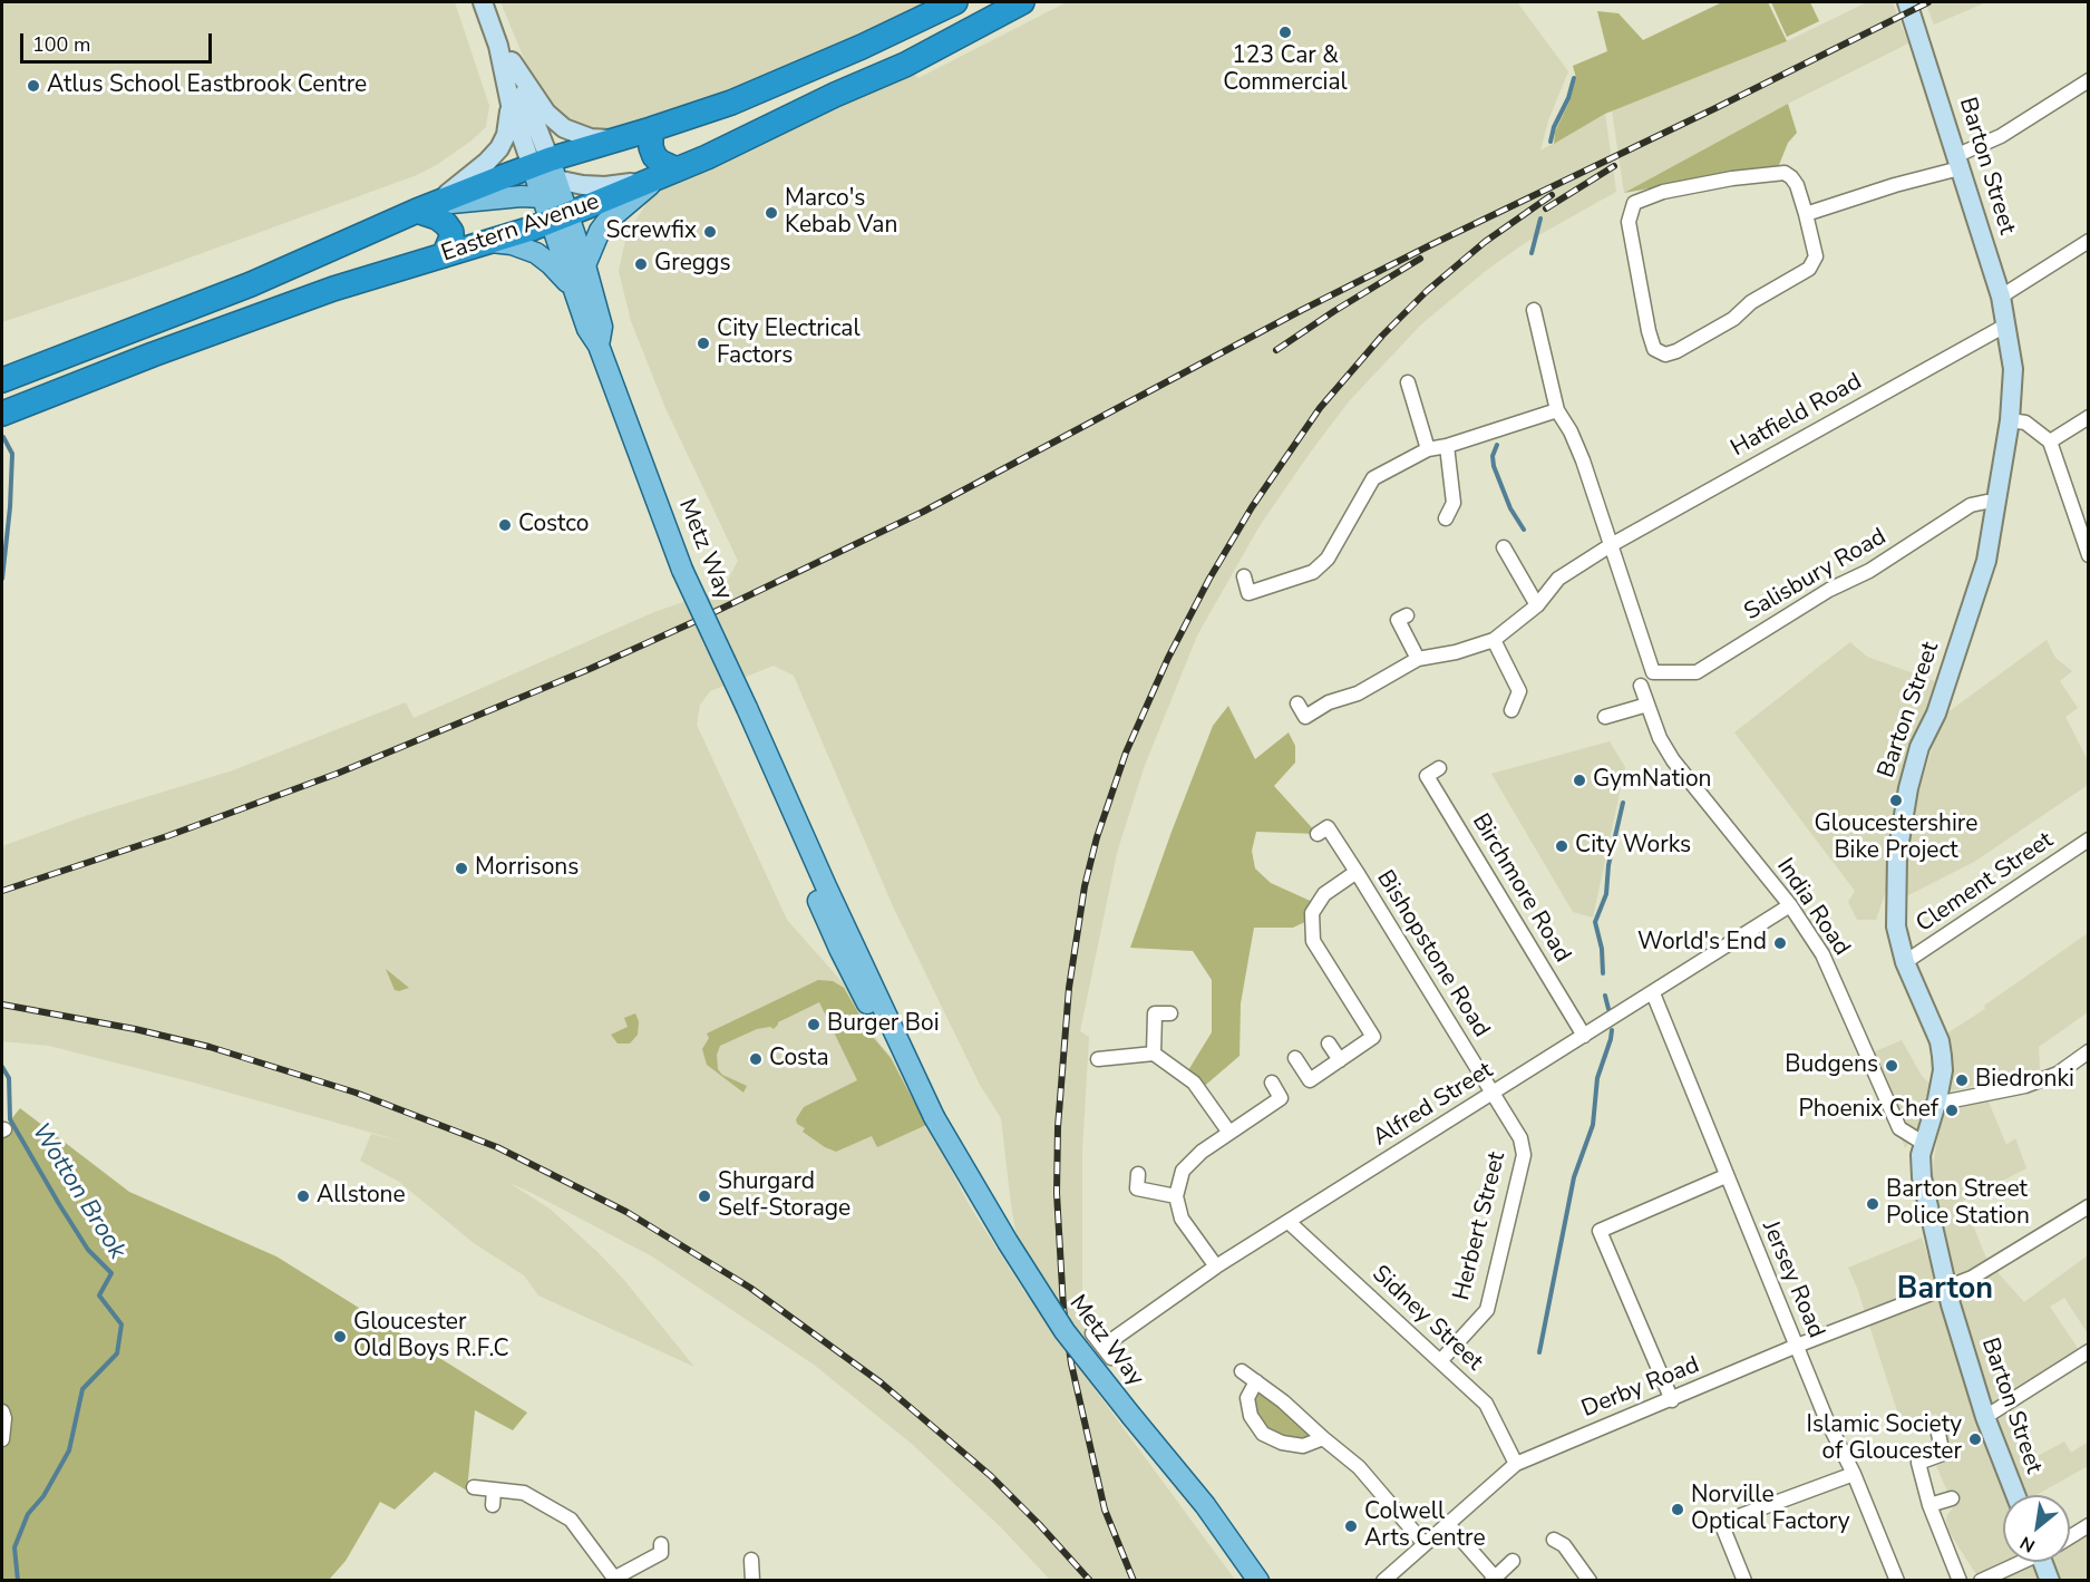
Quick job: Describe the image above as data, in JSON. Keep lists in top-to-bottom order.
{
  "streets": {
    "highway": ["Eastern Avenue"],
    "main road": ["Barton Street", "Metz Way"],
    "street": [
      "Hatfield Road",
      "Salisbury Road",
      "Clement Street",
      "Birchmore Road",
      "India Road",
      "Bishopstone Road",
      "Alfred Street",
      "Herbert Street",
      "Jersey Road",
      "Sidney Street",
      "Derby Road"
    ]
  },
  "crossings": [
    ["Barton Street", "Hatfield Road"],
    ["Barton Street", "Salisbury Road"],
    ["Barton Street", "Clement Street"],
    ["Barton Street", "India Road"],
    ["Barton Street", "Derby Road"],
    ["Eastern Avenue", "Metz Way"],
    ["Hatfield Road", "Salisbury Road"],
    ["Birchmore Road", "Alfred Street"],
    ["India Road", "Alfred Street"],
    ["Bishopstone Road", "Alfred Street"],
    ["Bishopstone Road", "Herbert Street"],
    ["Alfred Street", "Herbert Street"],
    ["Alfred Street", "Jersey Road"],
    ["Alfred Street", "Sidney Street"],
    ["Herbert Street", "Sidney Street"],
    ["Jersey Road", "Derby Road"],
    ["Sidney Street", "Derby Road"]
  ],
  "districts": ["Barton"],
  "water": ["Wotton Brook"],
  "places": [
    "123 Car & Commercial",
    "Atlus School Eastbrook Centre",
    "Marco's Kebab Van",
    "Screwfix",
    "Greggs",
    "City Electrical Factors",
    "Costco",
    "GymNation",
    "Gloucestershire Bike Project",
    "City Works",
    "Morrisons",
    "World's End",
    "Burger Boi",
    "Costa",
    "Budgens",
    "Biedronki",
    "Phoenix Chef",
    "Allstone",
    "Shurgard Self-Storage",
    "Barton Street Police Station",
    "Gloucester Old Boys R.F.C",
    "Islamic Society of Gloucester",
    "Norville Optical Factory",
    "Colwell Arts Centre"
  ],
  "scale_bar": "100 m",
  "north": "bottom left"
}
